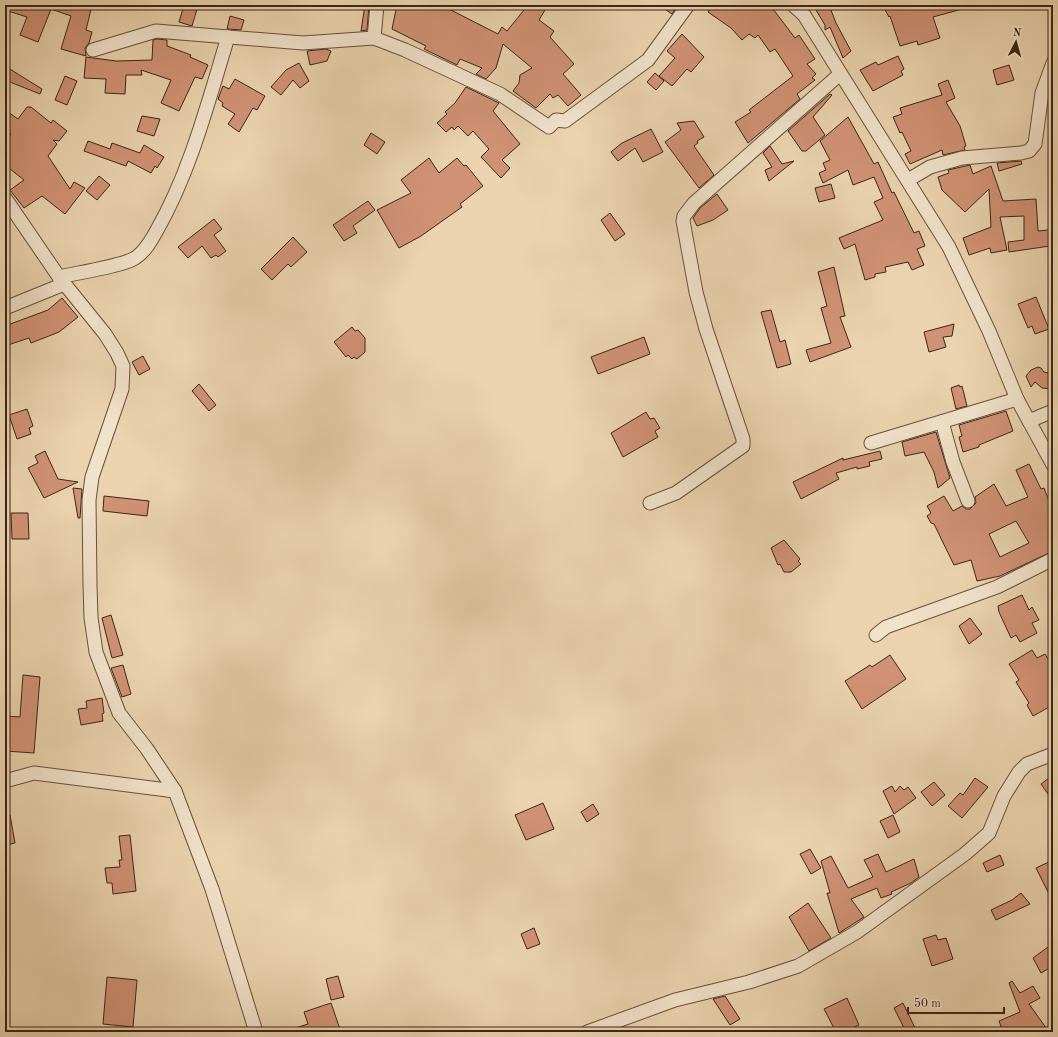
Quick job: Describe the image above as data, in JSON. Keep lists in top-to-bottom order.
{
  "scale_bar": "50 m",
  "north": "top"
}
